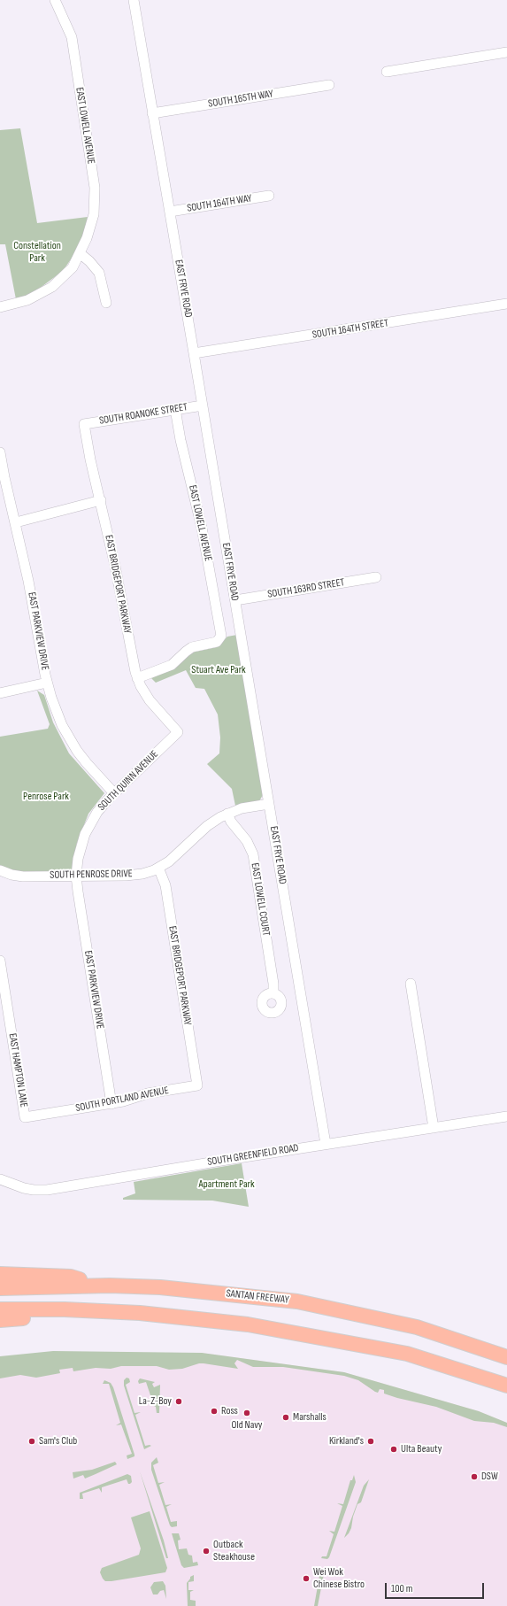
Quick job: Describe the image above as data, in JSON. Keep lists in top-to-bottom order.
{
  "streets": {
    "highway": ["SANTAN FREEWAY"],
    "street": [
      "SOUTH 165TH WAY",
      "EAST LOWELL AVENUE",
      "SOUTH 164TH WAY",
      "EAST FRYE ROAD",
      "SOUTH 164TH STREET",
      "SOUTH ROANOKE STREET",
      "EAST BRIDGEPORT PARKWAY",
      "SOUTH 163RD STREET",
      "EAST PARKVIEW DRIVE",
      "SOUTH QUINN AVENUE",
      "SOUTH PENROSE DRIVE",
      "EAST LOWELL COURT",
      "EAST HAMPTON LANE",
      "SOUTH PORTLAND AVENUE",
      "SOUTH GREENFIELD ROAD"
    ]
  },
  "crossings": [
    ["SOUTH 165TH WAY", "EAST FRYE ROAD"],
    ["EAST LOWELL AVENUE", "SOUTH ROANOKE STREET"],
    ["EAST LOWELL AVENUE", "EAST BRIDGEPORT PARKWAY"],
    ["SOUTH 164TH WAY", "EAST FRYE ROAD"],
    ["EAST FRYE ROAD", "SOUTH 164TH STREET"],
    ["EAST FRYE ROAD", "SOUTH ROANOKE STREET"],
    ["EAST FRYE ROAD", "SOUTH 163RD STREET"],
    ["EAST FRYE ROAD", "SOUTH PENROSE DRIVE"],
    ["EAST FRYE ROAD", "SOUTH GREENFIELD ROAD"],
    ["SOUTH ROANOKE STREET", "EAST BRIDGEPORT PARKWAY"],
    ["EAST BRIDGEPORT PARKWAY", "SOUTH QUINN AVENUE"],
    ["EAST BRIDGEPORT PARKWAY", "SOUTH PENROSE DRIVE"],
    ["EAST BRIDGEPORT PARKWAY", "SOUTH PORTLAND AVENUE"],
    ["EAST PARKVIEW DRIVE", "SOUTH QUINN AVENUE"],
    ["EAST PARKVIEW DRIVE", "SOUTH PENROSE DRIVE"],
    ["EAST PARKVIEW DRIVE", "SOUTH PORTLAND AVENUE"],
    ["SOUTH QUINN AVENUE", "SOUTH PENROSE DRIVE"],
    ["SOUTH PENROSE DRIVE", "EAST LOWELL COURT"],
    ["EAST HAMPTON LANE", "SOUTH PORTLAND AVENUE"]
  ],
  "parks": [
    "Constellation Park",
    "Stuart Ave Park",
    "Penrose Park",
    "Apartment Park"
  ],
  "places": [
    "La-Z-Boy",
    "Ross",
    "Old Navy",
    "Marshalls",
    "Sam's Club",
    "Kirkland's",
    "Ulta Beauty",
    "DSW",
    "Outback Steakhouse",
    "Wei Wok Chinese Bistro"
  ],
  "scale_bar": "100 m"
}
